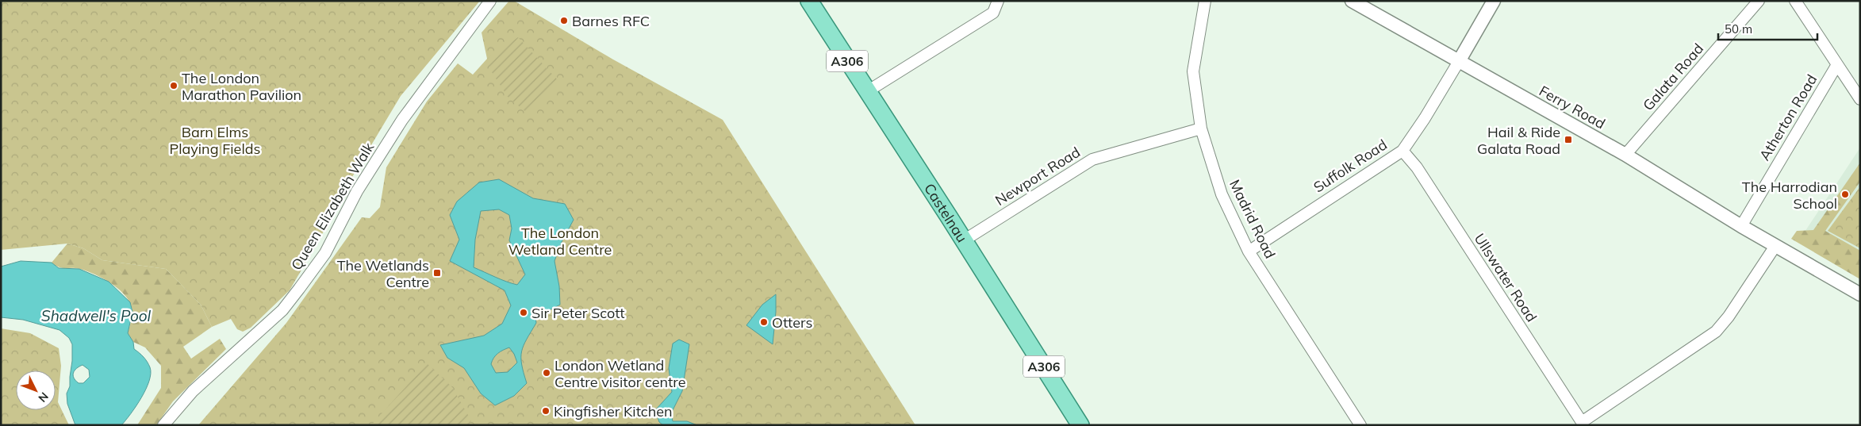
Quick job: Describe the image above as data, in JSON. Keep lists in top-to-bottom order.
{
  "streets": {
    "main road": ["A306", "Castelnau"],
    "street": [
      "Galata Road",
      "Ferry Road",
      "Atherton Road",
      "Suffolk Road",
      "Newport Road",
      "Queen Elizabeth Walk",
      "Madrid Road",
      "Ullswater Road"
    ]
  },
  "crossings": [
    ["Galata Road", "Ferry Road"],
    ["Ferry Road", "Atherton Road"],
    ["Ferry Road", "Suffolk Road"],
    ["Ferry Road", "Ullswater Road"],
    ["Suffolk Road", "Madrid Road"],
    ["Suffolk Road", "Ullswater Road"],
    ["Newport Road", "Castelnau"],
    ["Newport Road", "Madrid Road"]
  ],
  "water": ["Shadwell's Pool"],
  "parks": ["Barn Elms Playing Fields", "The London Wetland Centre"],
  "places": {
    "other": [
      "Barnes RFC",
      "The London Marathon Pavilion",
      "The Harrodian School",
      "Sir Peter Scott",
      "Otters",
      "London Wetland Centre visitor centre",
      "Kingfisher Kitchen"
    ],
    "transit": ["Hail & Ride Galata Road", "The Wetlands Centre"]
  },
  "scale_bar": "50 m",
  "north": "bottom right"
}
